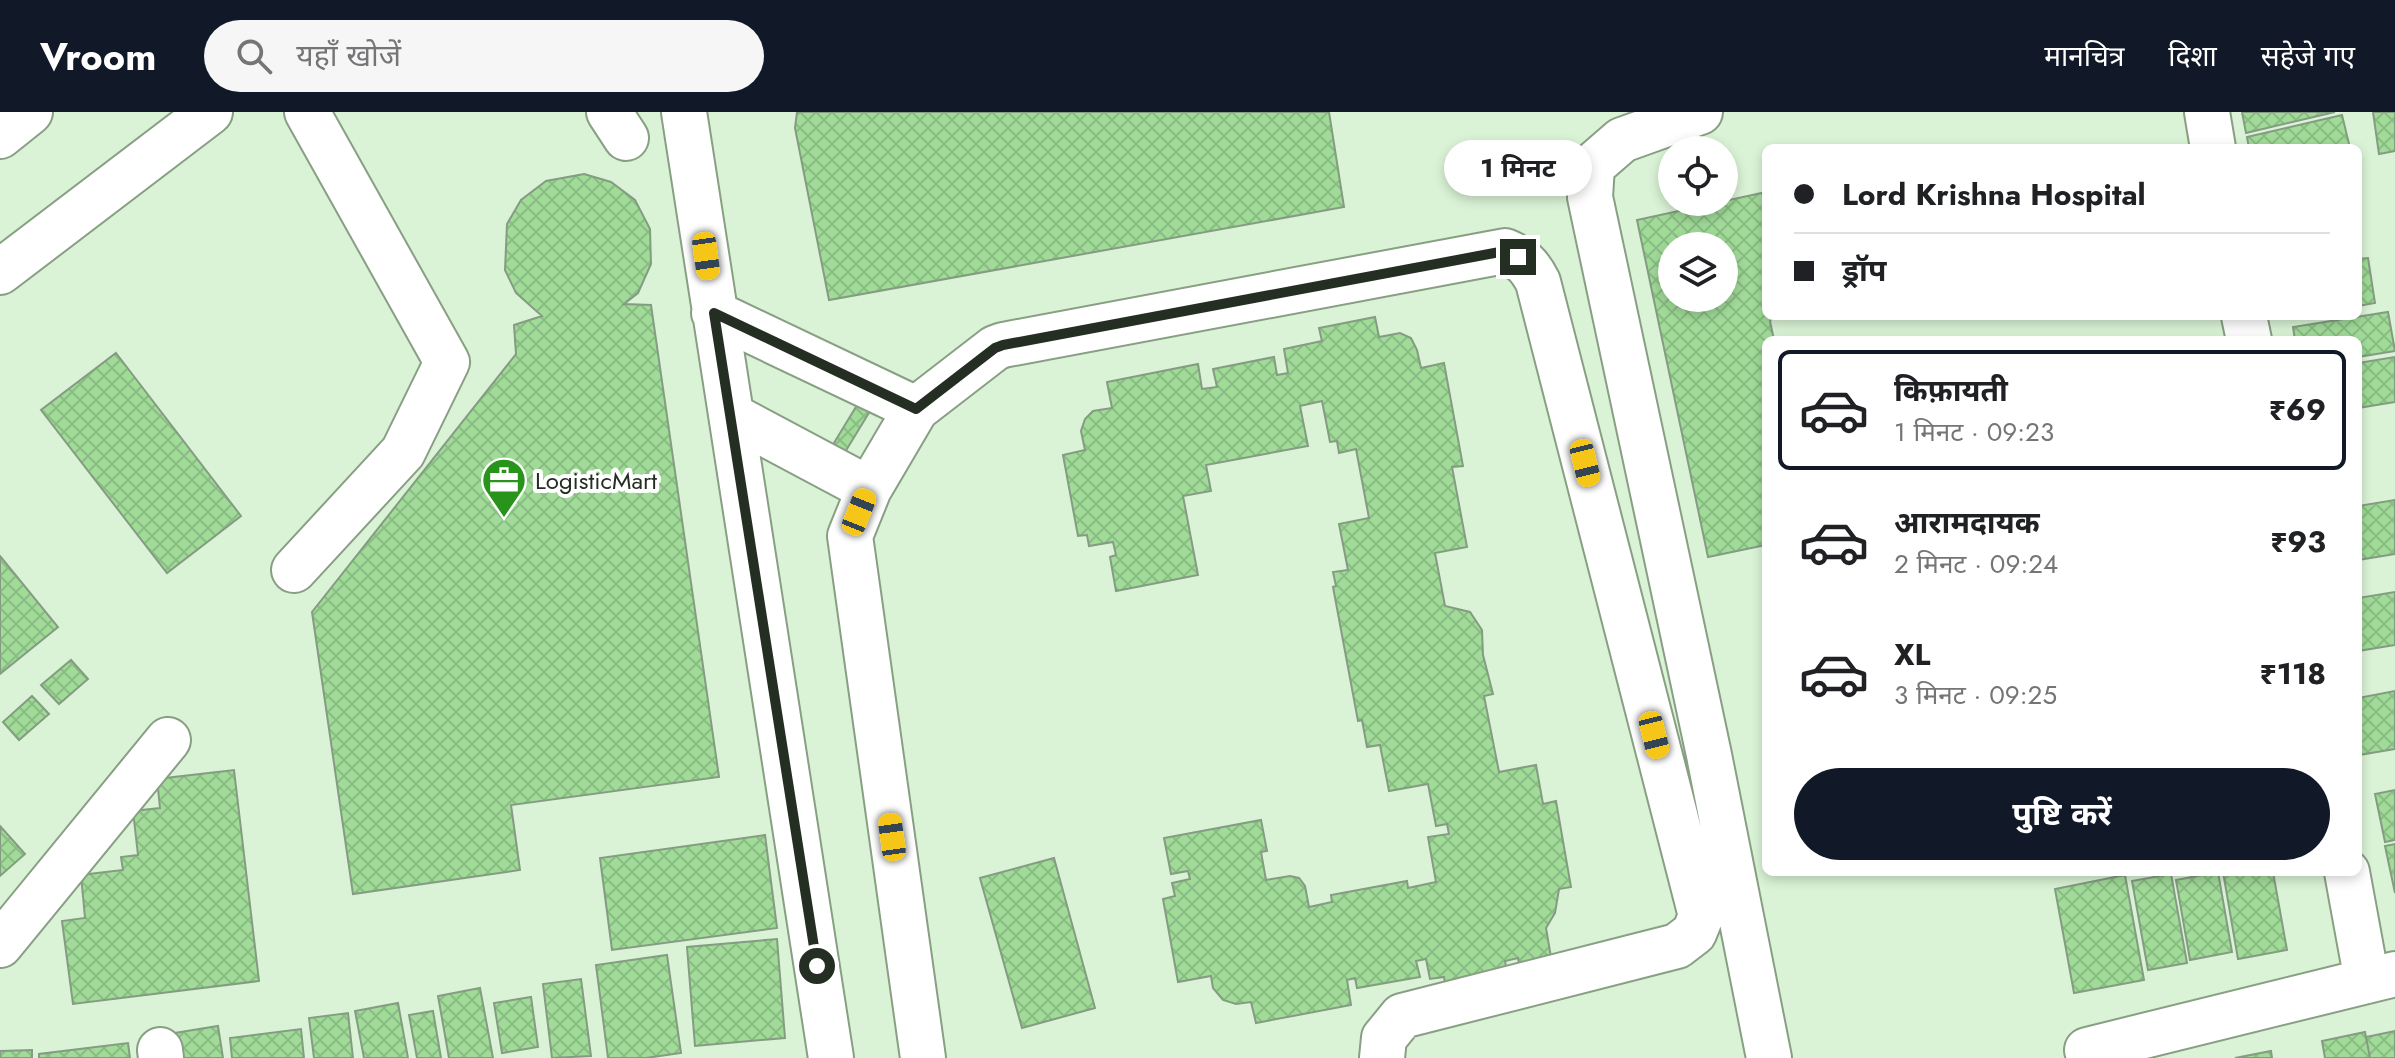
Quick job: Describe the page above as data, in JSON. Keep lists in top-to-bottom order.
{
  "places": {
    "office": ["LogisticMart"]
  },
  "page": {
    "header": "Vroom",
    "search": "यहाँ खोजें",
    "nav": ["मानचित्र", "दिशा", "सहेजे गए"],
    "bubble": "1 मिनट",
    "banner": ["Lord Krishna Hospital", "ड्रॉप"],
    "list": [
      {
        "name": "किफ़ायती",
        "note": "1 मिनट · 09:23",
        "value": "₹69"
      },
      {
        "name": "आरामदायक",
        "note": "2 मिनट · 09:24",
        "value": "₹93"
      },
      {
        "name": "XL",
        "note": "3 मिनट · 09:25",
        "value": "₹118"
      }
    ],
    "buttons": "पुष्टि करें"
  }
}
